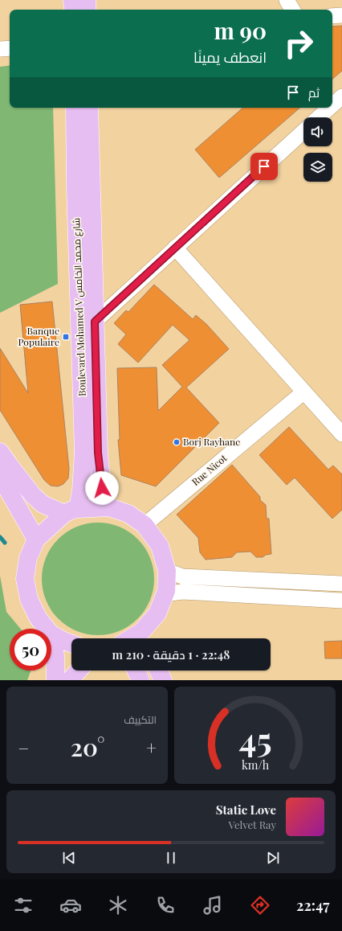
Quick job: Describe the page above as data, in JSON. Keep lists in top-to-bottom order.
{
  "streets": {
    "main road": ["Boulevard Mohamed V شارع محمد الخامس"],
    "street": ["Rue Nicot"]
  },
  "places": {
    "transit": ["Banque Populaire"],
    "other": ["Borj Rayhane"]
  },
  "page": {
    "turn": ["90 m", "انعطف يمينًا"],
    "then": "ثم",
    "limit": "50",
    "trip": "22:48 · 1 دقيقة · 210 m",
    "tile": "التكييف",
    "heat": ["−", "20°", "+"],
    "song": ["Static Love", "Velvet Ray"],
    "tabs": "22:47",
    "gauge": ["45", "km/h"]
  }
}
